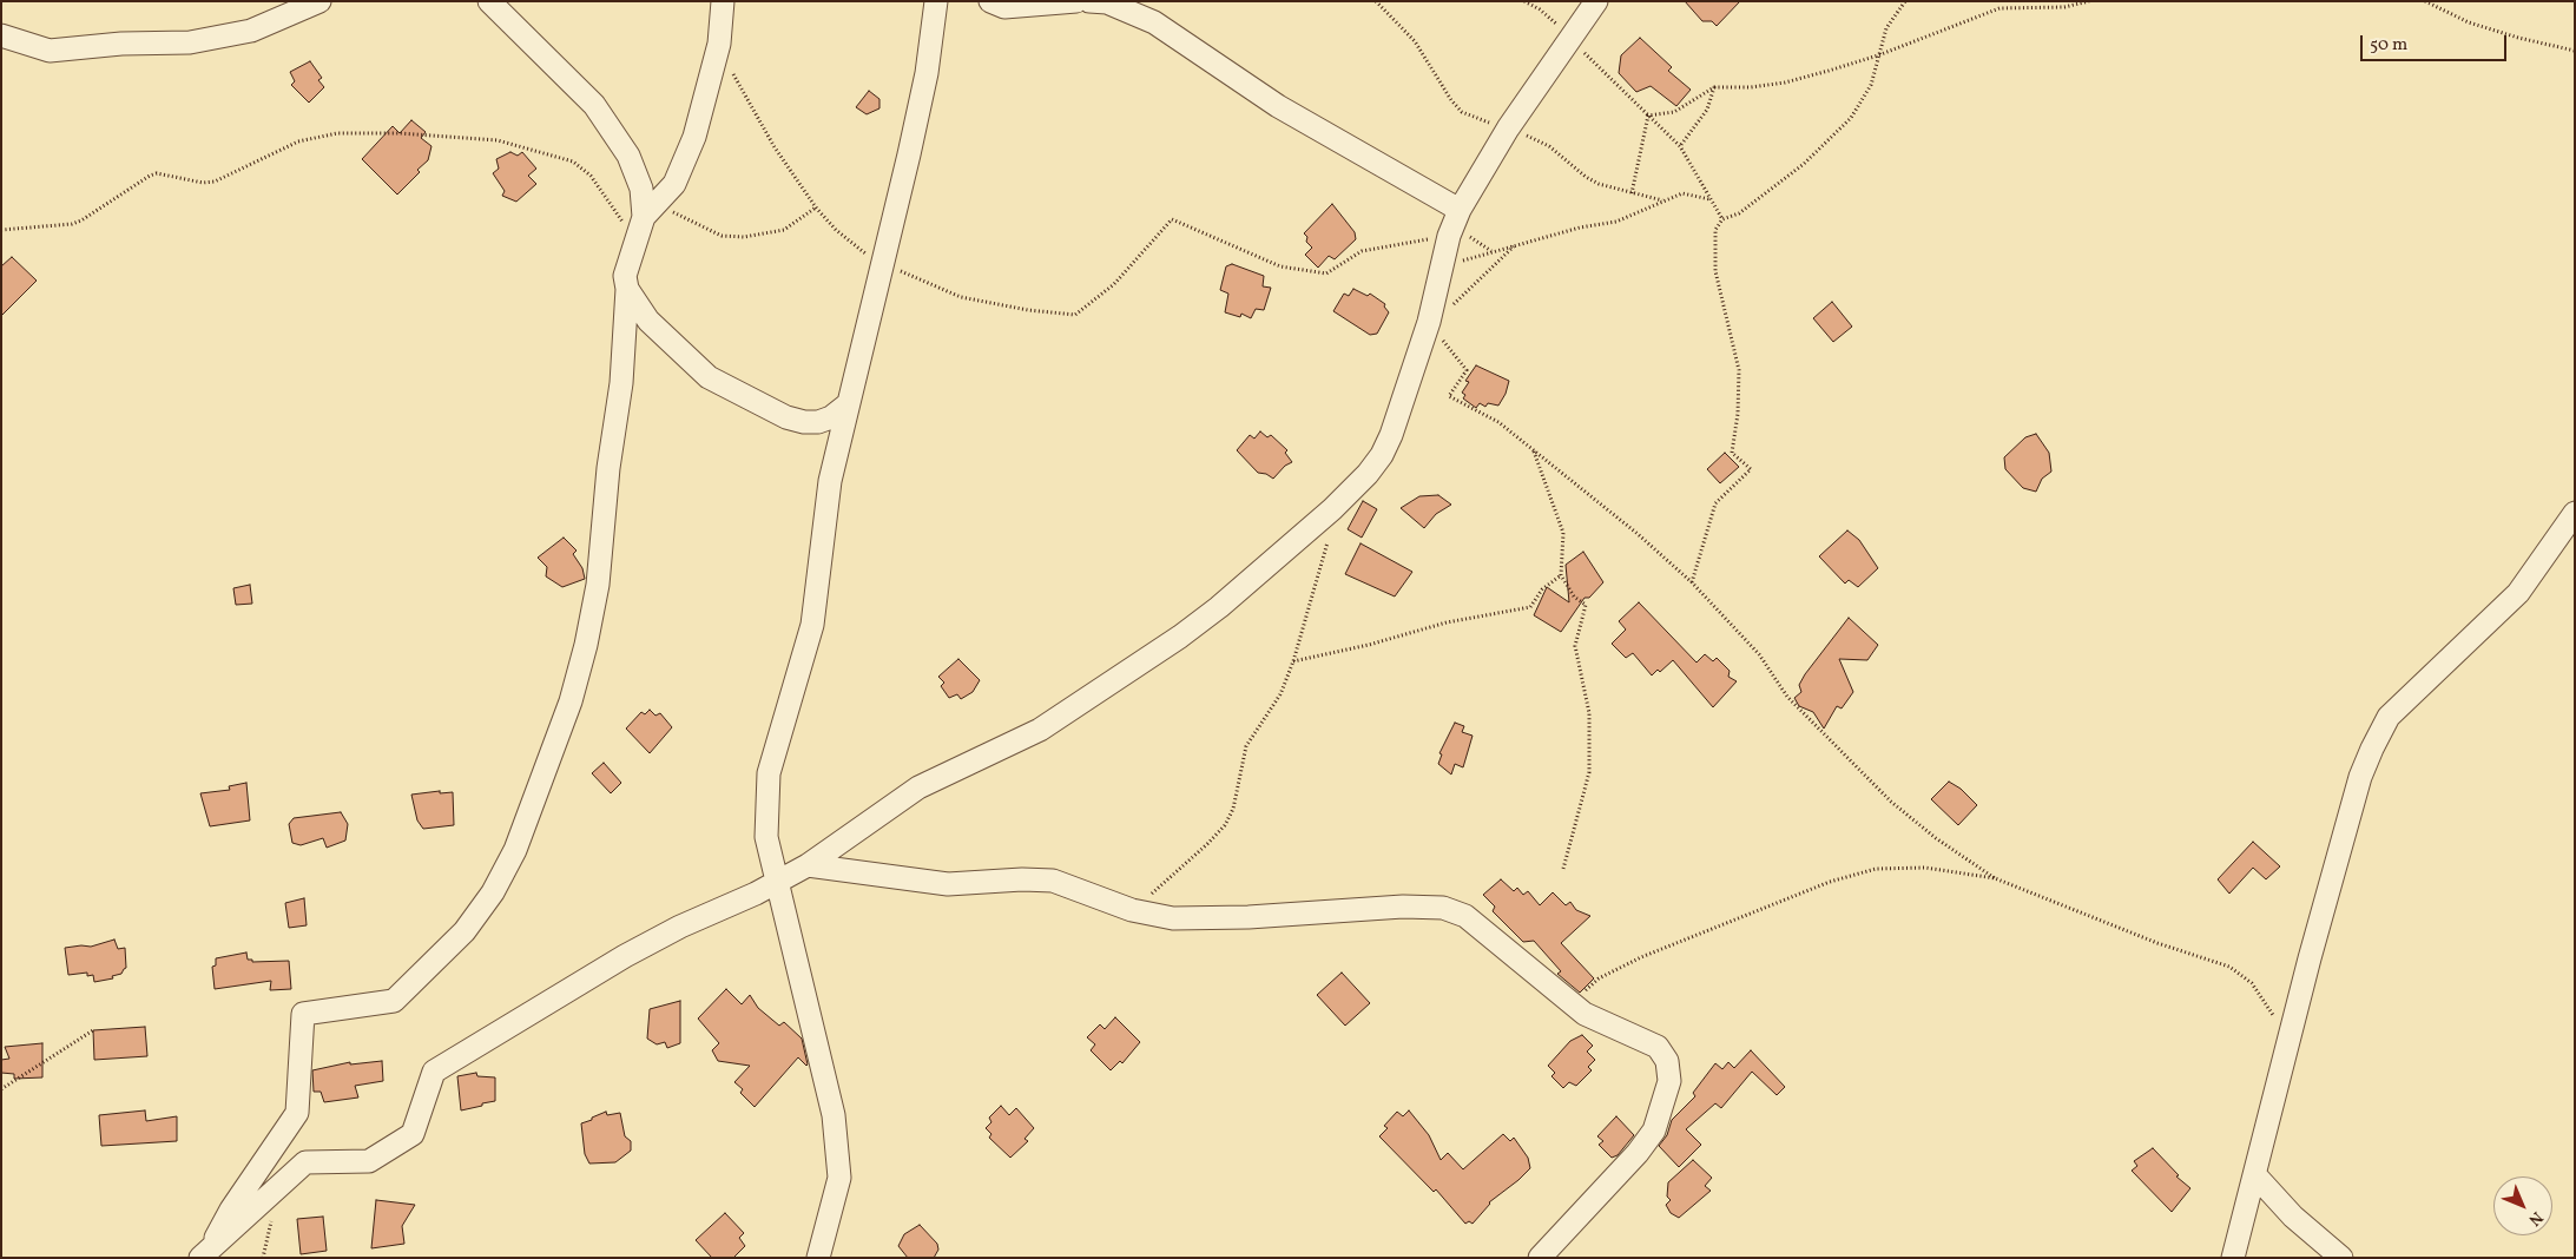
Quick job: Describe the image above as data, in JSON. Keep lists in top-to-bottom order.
{
  "scale_bar": "50 m",
  "north": "bottom right"
}
